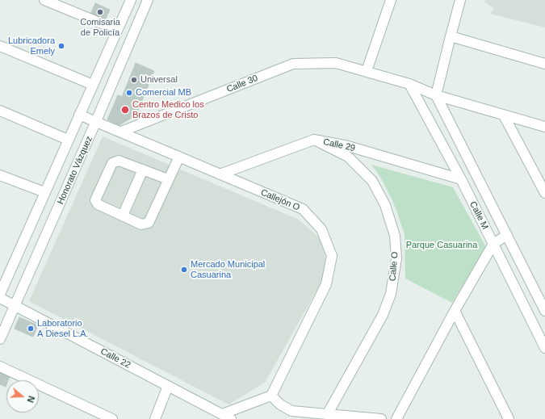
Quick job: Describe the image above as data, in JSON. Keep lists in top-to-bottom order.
{
  "streets": {
    "street": [
      "Calle 30",
      "Calle 29",
      "Honorato Vázquez",
      "Callejón O",
      "Calle M",
      "Calle O",
      "Calle 22"
    ]
  },
  "crossings": [
    ["Calle 30", "Callejón O"],
    ["Calle 30", "Calle M"],
    ["Calle 29", "Callejón O"],
    ["Calle 29", "Calle M"],
    ["Calle 29", "Calle O"],
    ["Honorato Vázquez", "Callejón O"],
    ["Honorato Vázquez", "Calle 22"]
  ],
  "parks": ["Parque Casuarina"],
  "places": [
    "Comisaria de Policía",
    "Lubricadora Emely",
    "Universal",
    "Comercial MB",
    "Centro Medico los Brazos de Cristo",
    "Mercado Municipal Casuarina",
    "Laboratorio A Diesel L.A."
  ],
  "north": "right"
}
